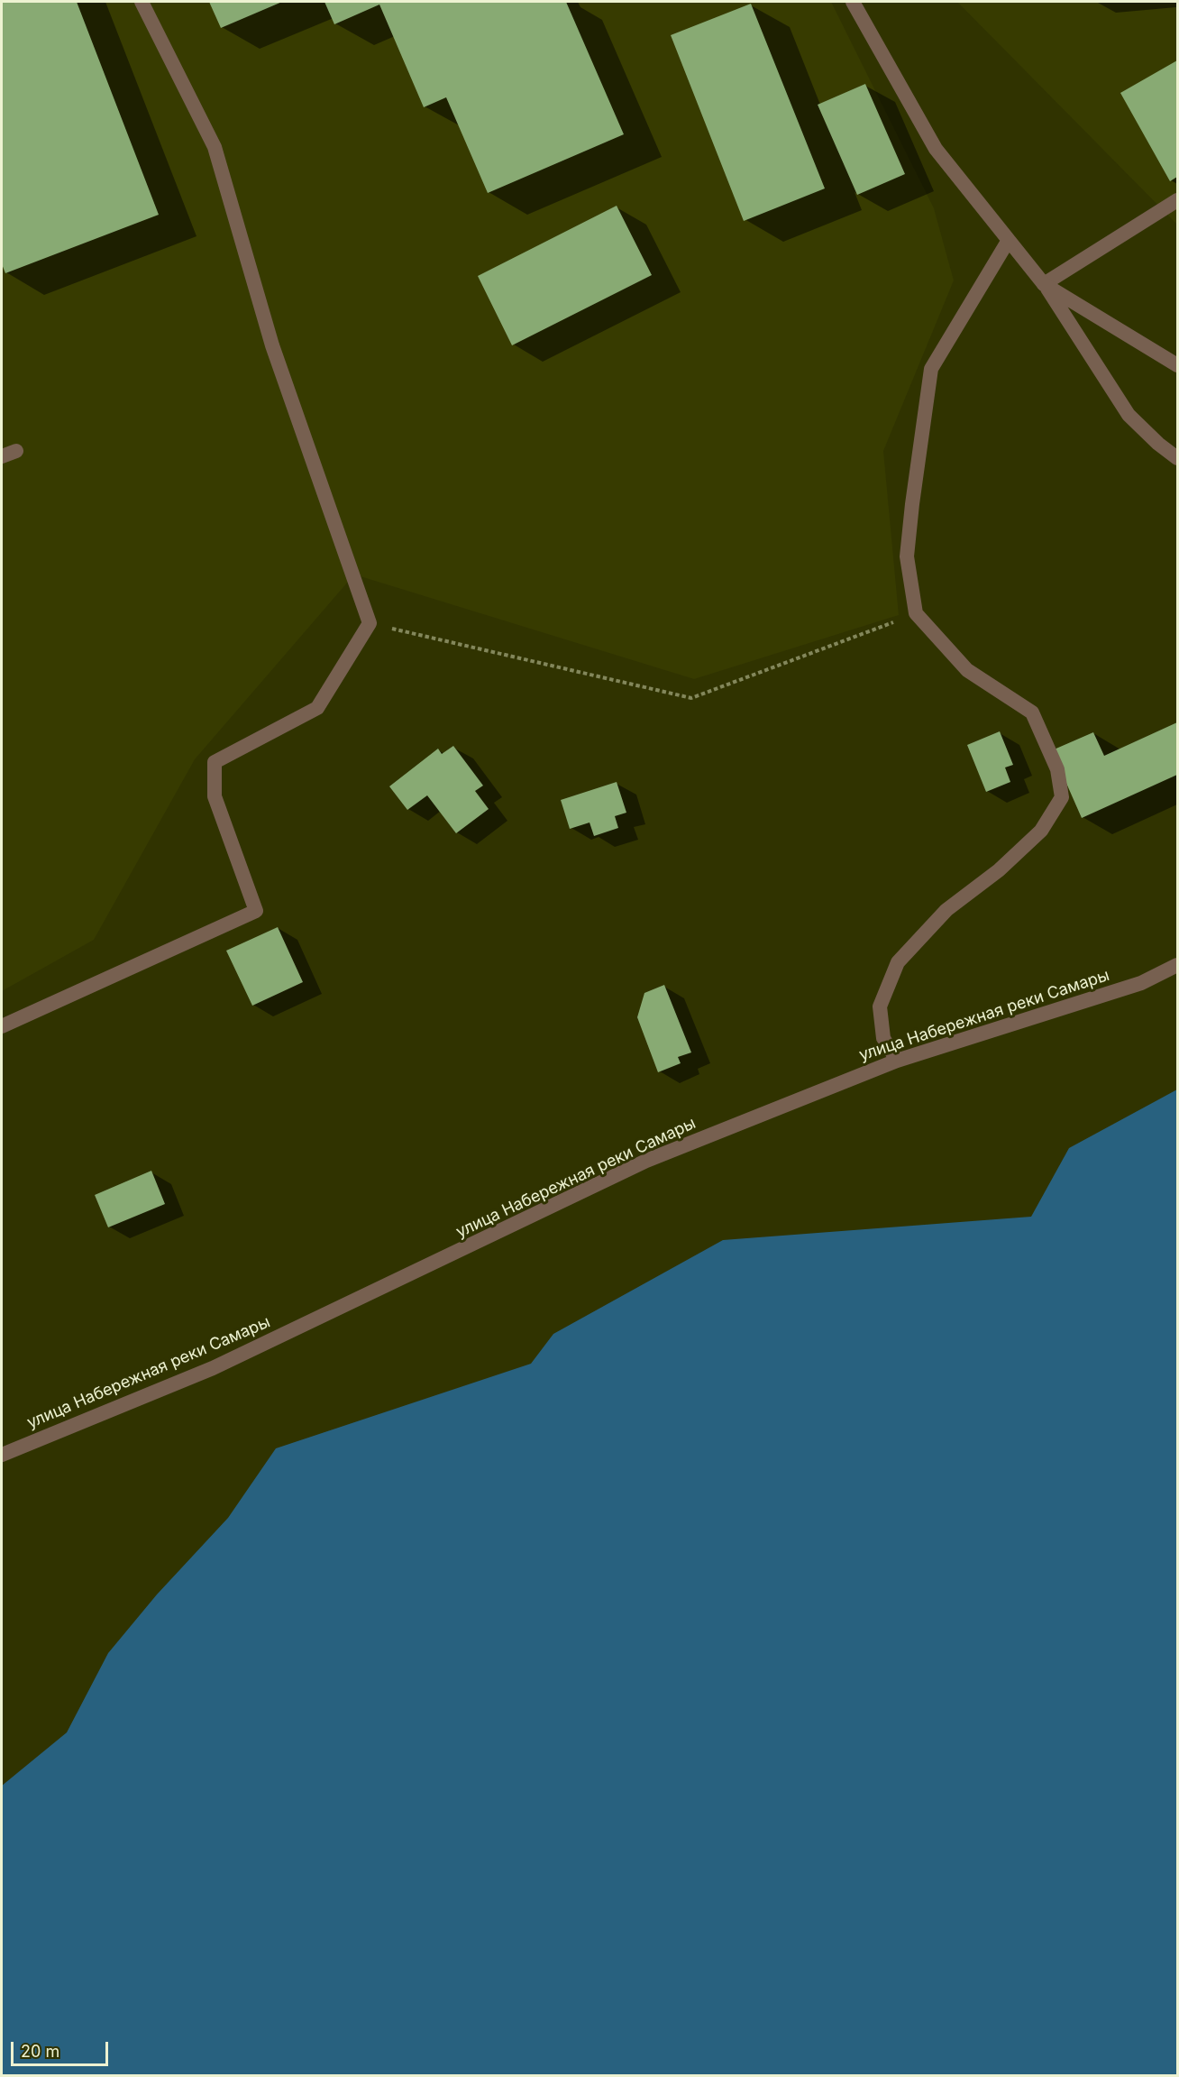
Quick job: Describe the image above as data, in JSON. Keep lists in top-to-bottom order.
{
  "streets": {
    "street": ["улица Набережная реки Самары"]
  },
  "scale_bar": "20 m"
}
